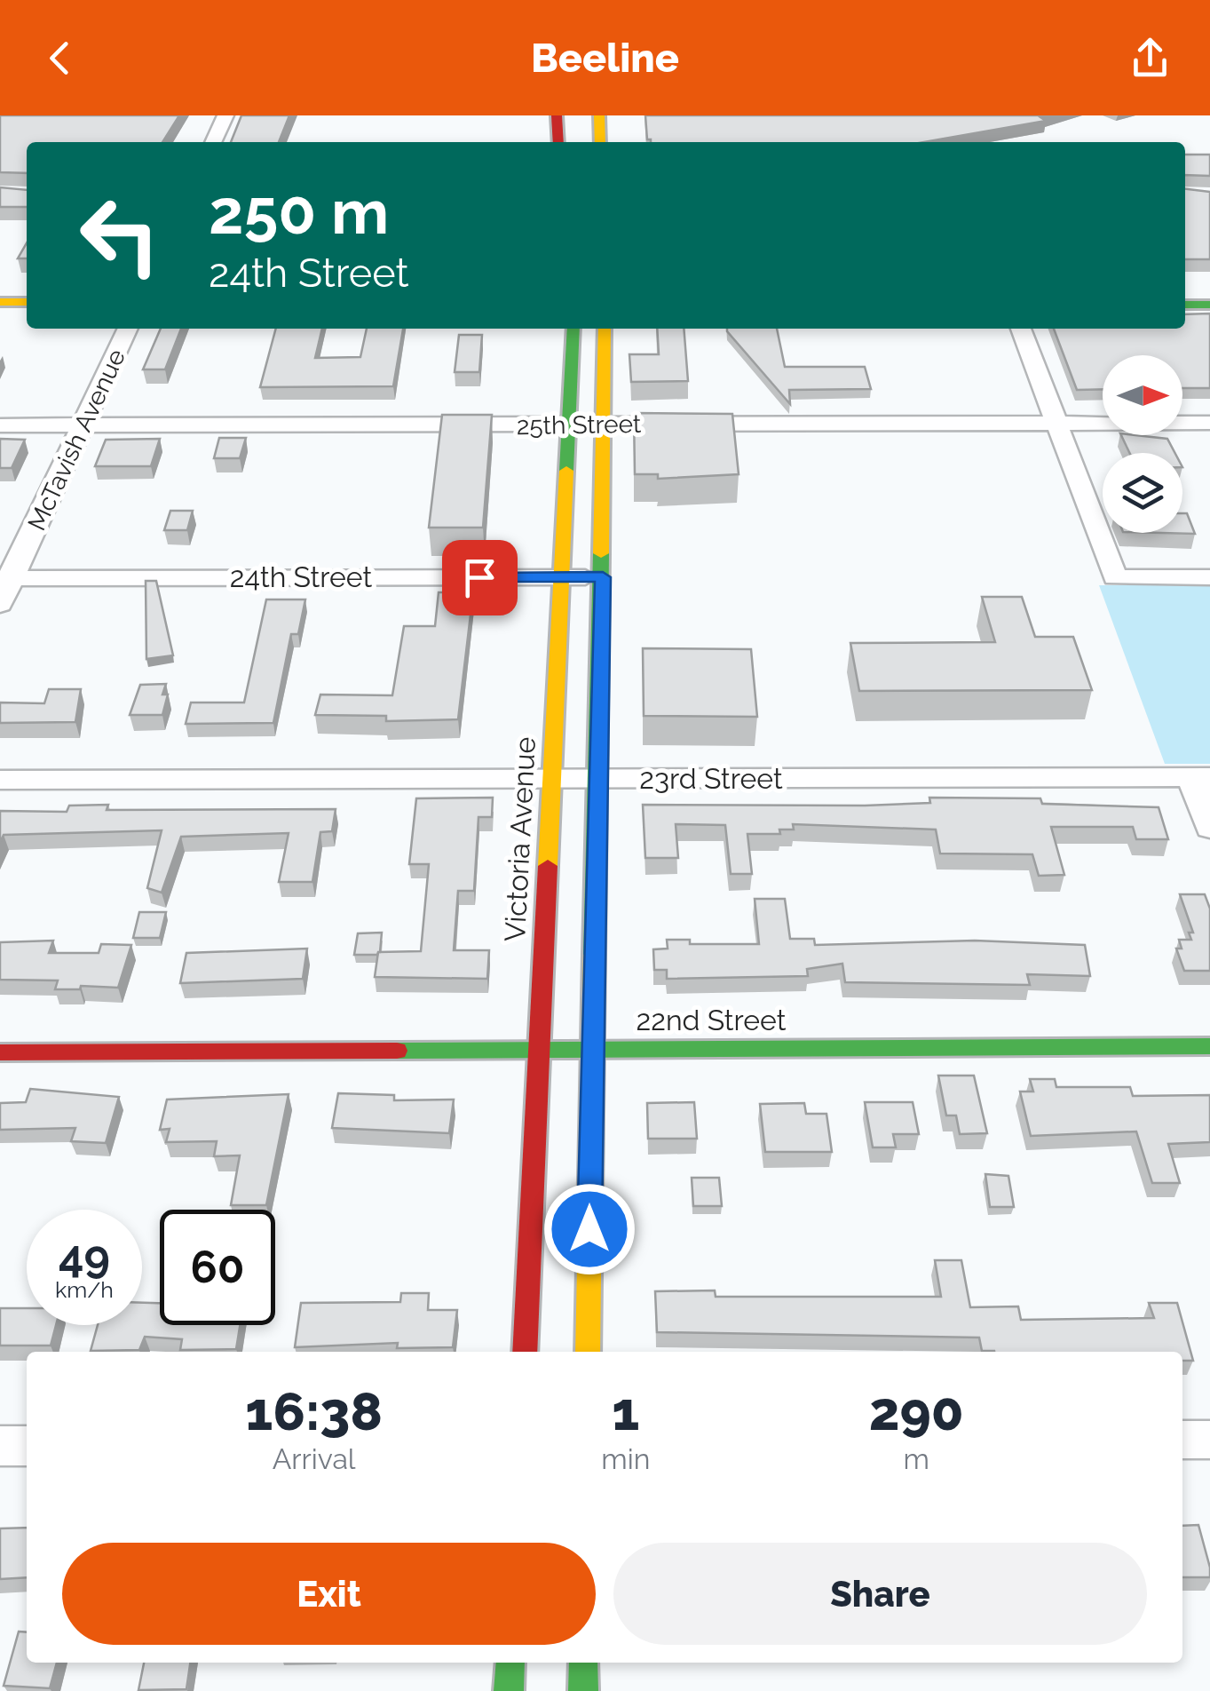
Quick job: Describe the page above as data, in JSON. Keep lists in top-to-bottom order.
{
  "streets": {
    "main road": ["Victoria Avenue", "22nd Street"],
    "street": [
      "25th Street",
      "McTavish Avenue",
      "24th Street",
      "23rd Street"
    ]
  },
  "crossings": [
    ["25th Street", "McTavish Avenue"],
    ["25th Street", "Victoria Avenue"],
    ["McTavish Avenue", "24th Street"],
    ["24th Street", "Victoria Avenue"],
    ["23rd Street", "Victoria Avenue"],
    ["Victoria Avenue", "22nd Street"]
  ],
  "north": "right",
  "page": {
    "header": "Beeline",
    "turn": ["250 m", "24th Street"],
    "speed": "49 km/h",
    "limit": "60",
    "eta": [
      "16:38",
      "Arrival",
      "1",
      "min",
      "290",
      "m"
    ],
    "buttons": ["Exit", "Share"]
  }
}
